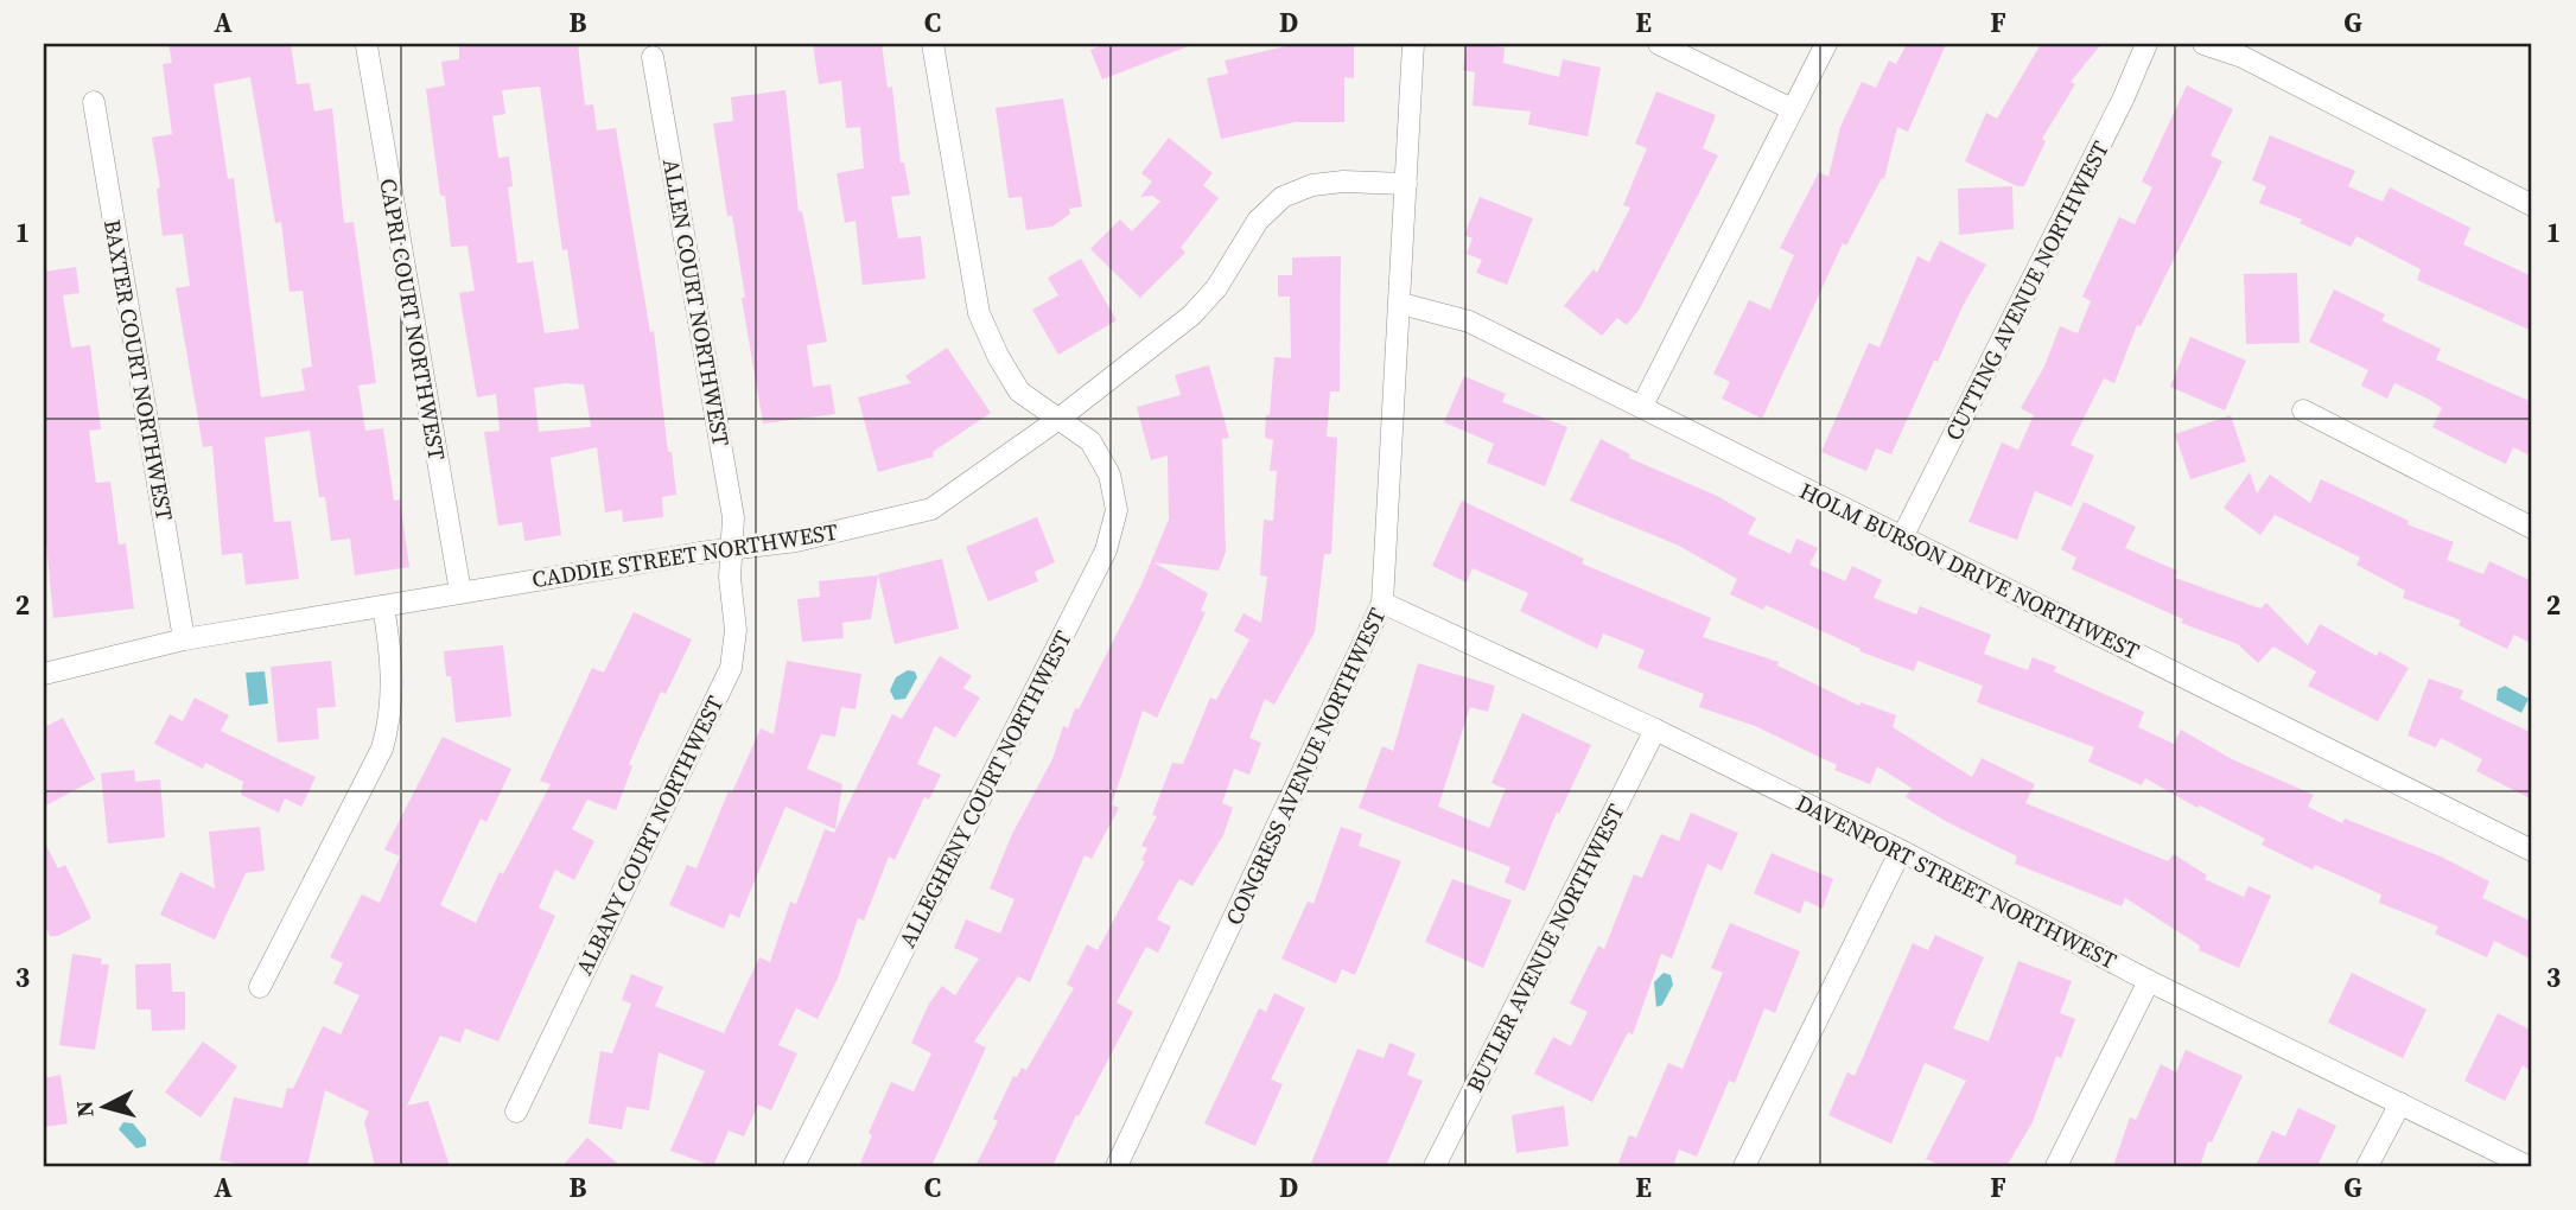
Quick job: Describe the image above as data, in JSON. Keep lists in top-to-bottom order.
{
  "streets": {
    "street": [
      "CUTTING AVENUE NORTHWEST",
      "ALLEN COURT NORTHWEST",
      "CAPRI COURT NORTHWEST",
      "BAXTER COURT NORTHWEST",
      "CADDIE STREET NORTHWEST",
      "HOLM BURSON DRIVE NORTHWEST",
      "CONGRESS AVENUE NORTHWEST",
      "ALLEGHENY COURT NORTHWEST",
      "ALBANY COURT NORTHWEST",
      "DAVENPORT STREET NORTHWEST",
      "BUTLER AVENUE NORTHWEST"
    ]
  },
  "crossings": [
    ["CUTTING AVENUE NORTHWEST", "HOLM BURSON DRIVE NORTHWEST"],
    ["ALLEN COURT NORTHWEST", "CADDIE STREET NORTHWEST"],
    ["ALLEN COURT NORTHWEST", "ALBANY COURT NORTHWEST"],
    ["CAPRI COURT NORTHWEST", "CADDIE STREET NORTHWEST"],
    ["BAXTER COURT NORTHWEST", "CADDIE STREET NORTHWEST"],
    ["CADDIE STREET NORTHWEST", "CONGRESS AVENUE NORTHWEST"],
    ["CADDIE STREET NORTHWEST", "ALLEGHENY COURT NORTHWEST"],
    ["CADDIE STREET NORTHWEST", "ALBANY COURT NORTHWEST"],
    ["HOLM BURSON DRIVE NORTHWEST", "CONGRESS AVENUE NORTHWEST"],
    ["CONGRESS AVENUE NORTHWEST", "DAVENPORT STREET NORTHWEST"],
    ["DAVENPORT STREET NORTHWEST", "BUTLER AVENUE NORTHWEST"]
  ],
  "north": "left",
  "grid": {
    "columns": [
      "A",
      "B",
      "C",
      "D",
      "E",
      "F",
      "G"
    ],
    "rows": ["1", "2", "3"]
  }
}
